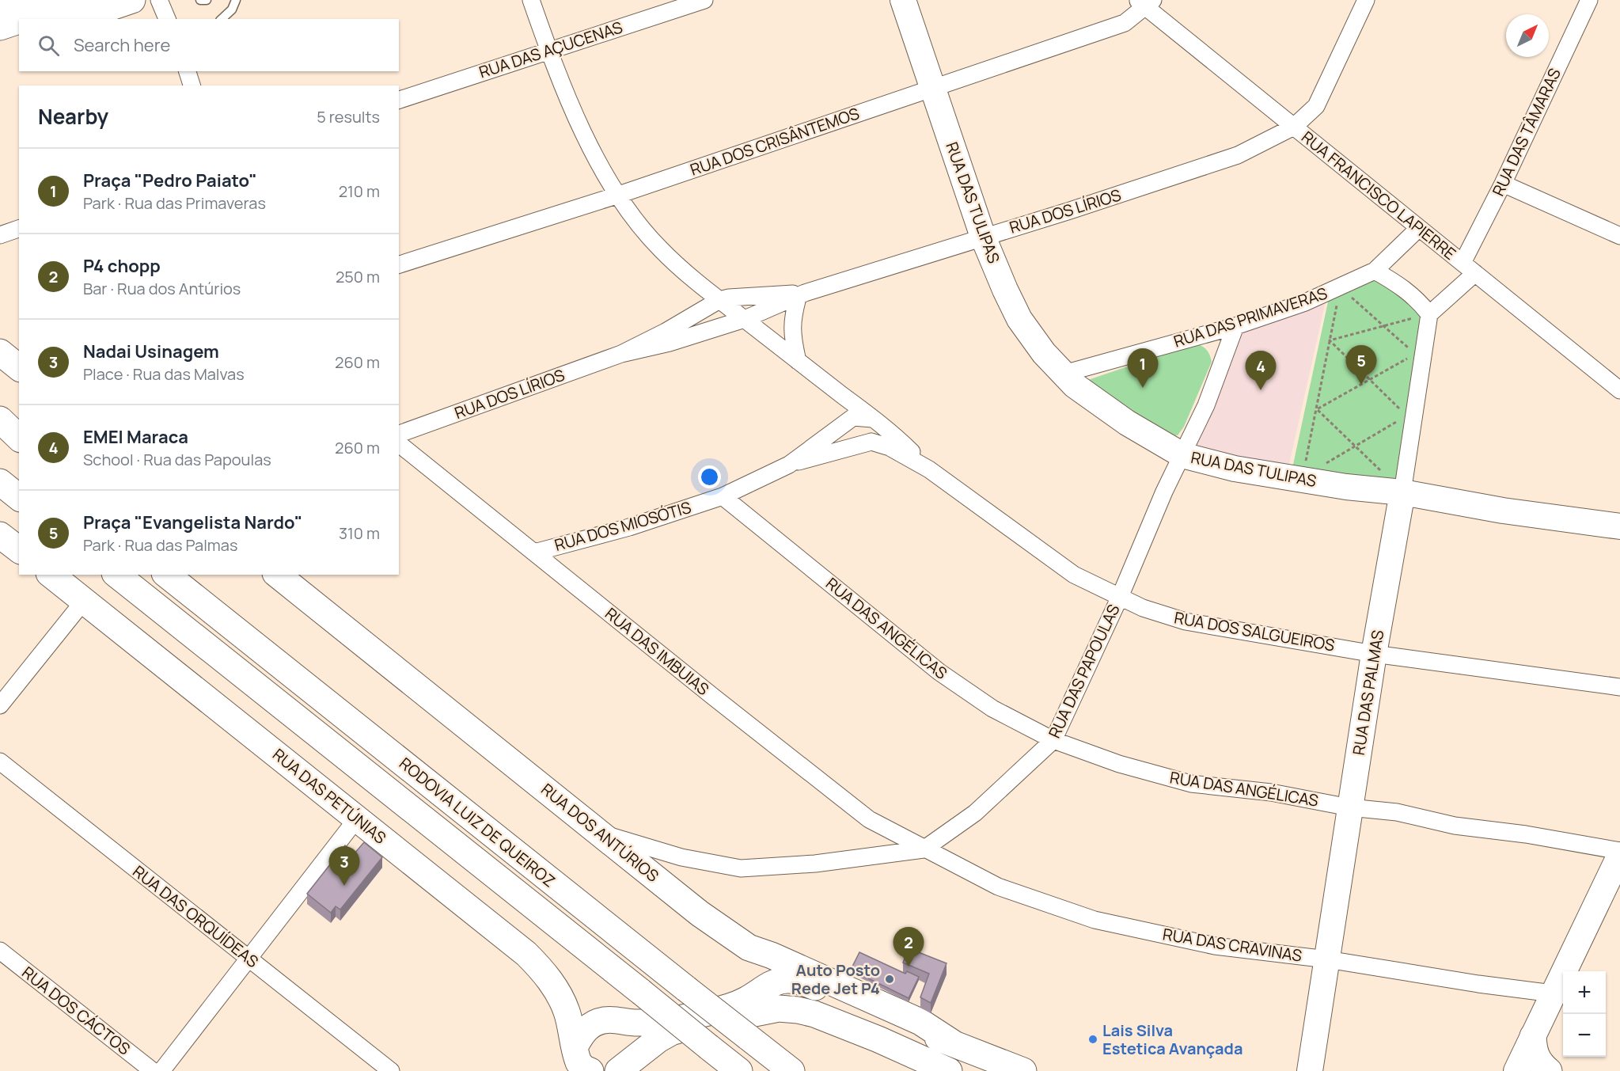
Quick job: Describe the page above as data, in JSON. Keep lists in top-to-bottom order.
{
  "streets": {
    "main road": [
      "RUA DAS TULIPAS",
      "RUA DAS PALMAS",
      "RUA DAS PETÚNIAS",
      "RODOVIA LUIZ DE QUEIROZ",
      "RUA DOS ANTÚRIOS"
    ],
    "street": [
      "RUA DAS AÇUCENAS",
      "RUA DAS TÂMARAS",
      "RUA DOS CRISÂNTEMOS",
      "RUA FRANCISCO LAPIERRE",
      "RUA DOS LÍRIOS",
      "RUA DAS PRIMAVERAS",
      "RUA DOS MIOSÓTIS",
      "RUA DAS ANGÉLICAS",
      "RUA DOS SALGUEIROS",
      "RUA DAS IMBUIAS",
      "RUA DAS PAPOULAS",
      "RUA DAS ORQUÍDEAS",
      "RUA DAS CRAVINAS",
      "RUA DOS CÁCTOS"
    ]
  },
  "crossings": [
    ["RUA DAS AÇUCENAS", "RUA DOS SALGUEIROS"],
    ["RUA DAS TÂMARAS", "RUA FRANCISCO LAPIERRE"],
    ["RUA DOS CRISÂNTEMOS", "RUA FRANCISCO LAPIERRE"],
    ["RUA DOS CRISÂNTEMOS", "RUA DAS TULIPAS"],
    ["RUA DOS CRISÂNTEMOS", "RUA DOS SALGUEIROS"],
    ["RUA FRANCISCO LAPIERRE", "RUA DOS LÍRIOS"],
    ["RUA FRANCISCO LAPIERRE", "RUA DAS PRIMAVERAS"],
    ["RUA DAS TULIPAS", "RUA DOS LÍRIOS"],
    ["RUA DAS TULIPAS", "RUA DAS PRIMAVERAS"],
    ["RUA DAS TULIPAS", "RUA DAS PAPOULAS"],
    ["RUA DAS TULIPAS", "RUA DAS PALMAS"],
    ["RUA DOS LÍRIOS", "RUA DOS SALGUEIROS"],
    ["RUA DAS PRIMAVERAS", "RUA DAS PAPOULAS"],
    ["RUA DOS MIOSÓTIS", "RUA DAS ANGÉLICAS"],
    ["RUA DOS MIOSÓTIS", "RUA DOS SALGUEIROS"],
    ["RUA DOS MIOSÓTIS", "RUA DAS IMBUIAS"],
    ["RUA DAS ANGÉLICAS", "RUA DAS PAPOULAS"],
    ["RUA DAS ANGÉLICAS", "RUA DAS PALMAS"],
    ["RUA DOS SALGUEIROS", "RUA DAS PAPOULAS"],
    ["RUA DOS SALGUEIROS", "RUA DAS PALMAS"],
    ["RUA DAS IMBUIAS", "RUA DAS PAPOULAS"],
    ["RUA DAS IMBUIAS", "RUA DAS CRAVINAS"],
    ["RUA DAS PAPOULAS", "RUA DOS ANTÚRIOS"],
    ["RUA DAS PAPOULAS", "RUA DAS CRAVINAS"],
    ["RUA DAS PALMAS", "RUA DAS CRAVINAS"]
  ],
  "places": ["Auto Posto Rede Jet P4", "Lais Silva Estetica Avançada"],
  "north": "top right",
  "page": {
    "search": "Search here",
    "heading": ["Nearby", "5 results"],
    "list": [
      {
        "mark": "1",
        "name": "Praça \"Pedro Paiato\"",
        "note": "Park · Rua das Primaveras",
        "value": "210 m"
      },
      {
        "mark": "2",
        "name": "P4 chopp",
        "note": "Bar · Rua dos Antúrios",
        "value": "250 m"
      },
      {
        "mark": "3",
        "name": "Nadai Usinagem",
        "note": "Place · Rua das Malvas",
        "value": "260 m"
      },
      {
        "mark": "4",
        "name": "EMEI Maraca",
        "note": "School · Rua das Papoulas",
        "value": "260 m"
      },
      {
        "mark": "5",
        "name": "Praça \"Evangelista Nardo\"",
        "note": "Park · Rua das Palmas",
        "value": "310 m"
      }
    ],
    "pins": [
      "5",
      "1",
      "4",
      "3",
      "2"
    ],
    "map_buttons": ["+", "−"]
  }
}
